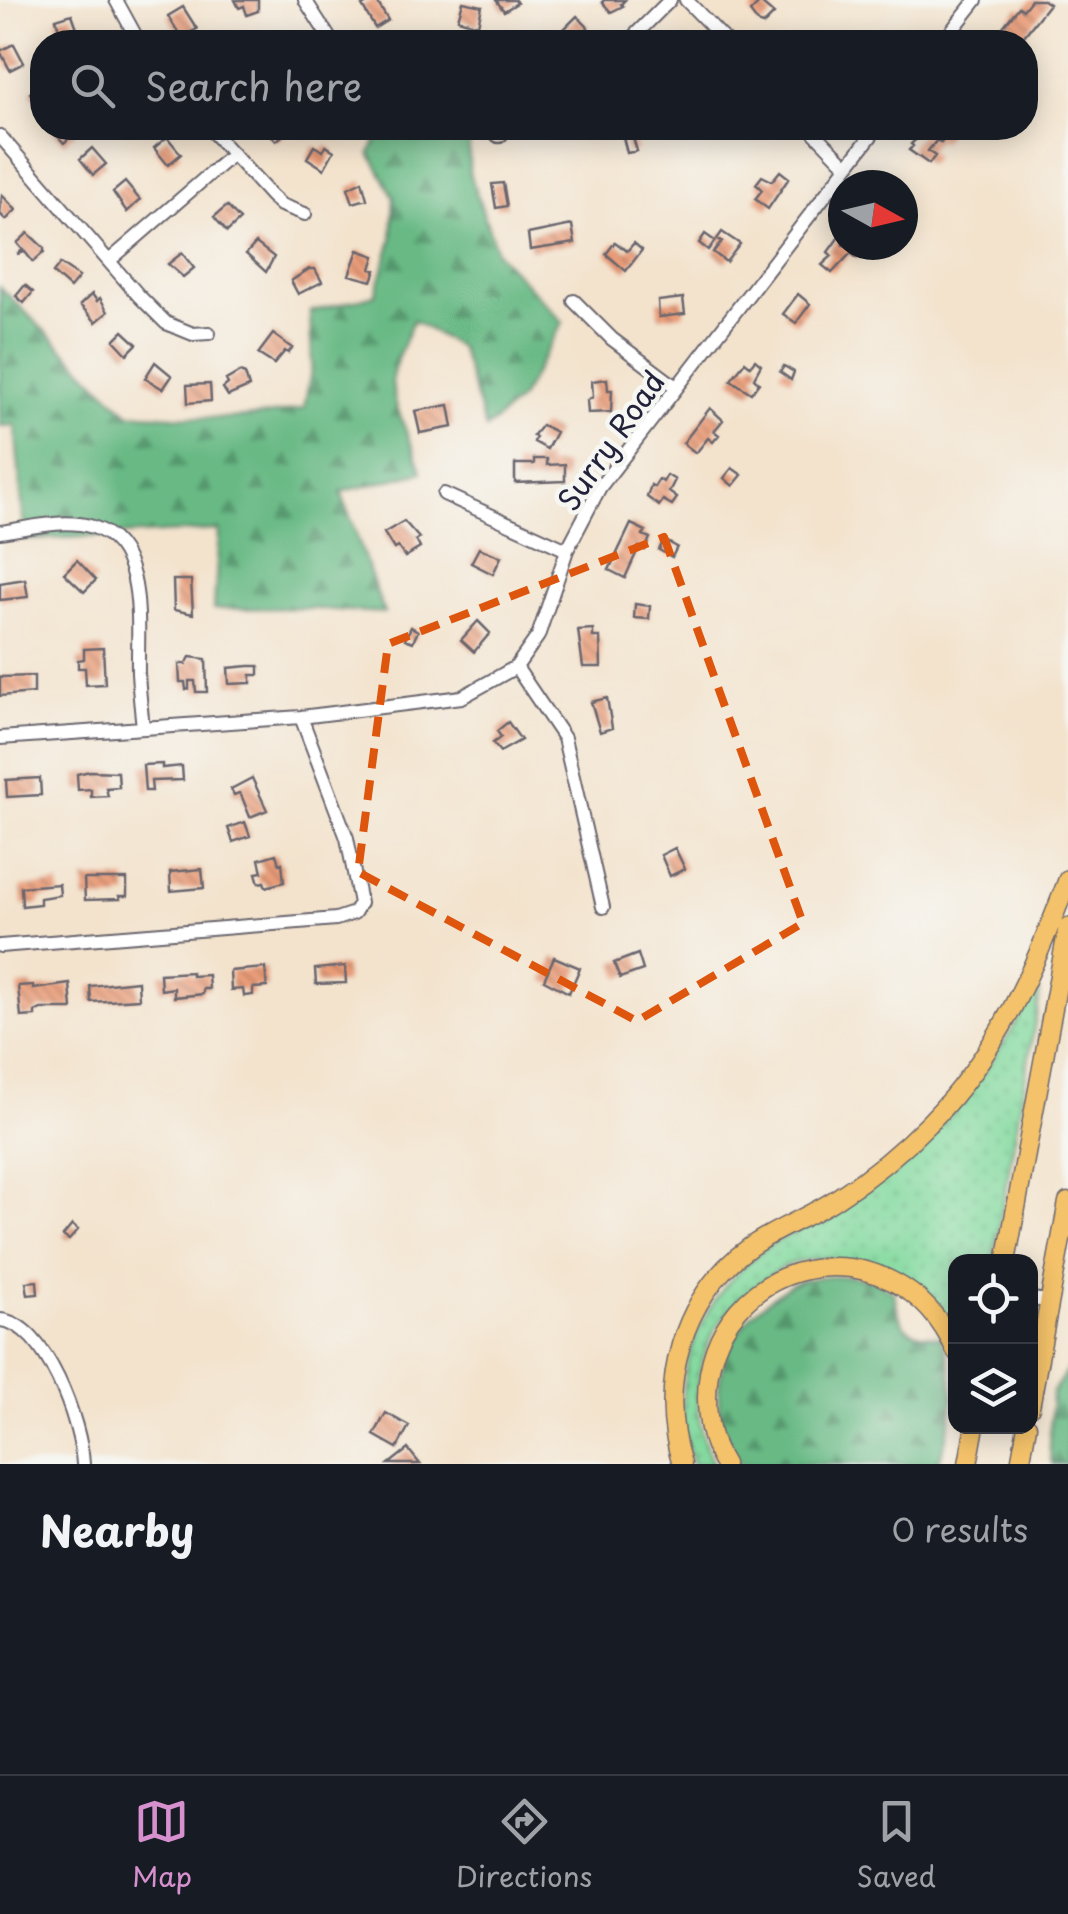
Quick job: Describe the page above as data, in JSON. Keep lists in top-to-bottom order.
{
  "streets": {
    "street": ["Surry Road"]
  },
  "north": "right",
  "page": {
    "search": "Search here",
    "heading": ["Nearby", "0 results"],
    "nav": ["Map", "Directions", "Saved"]
  }
}
